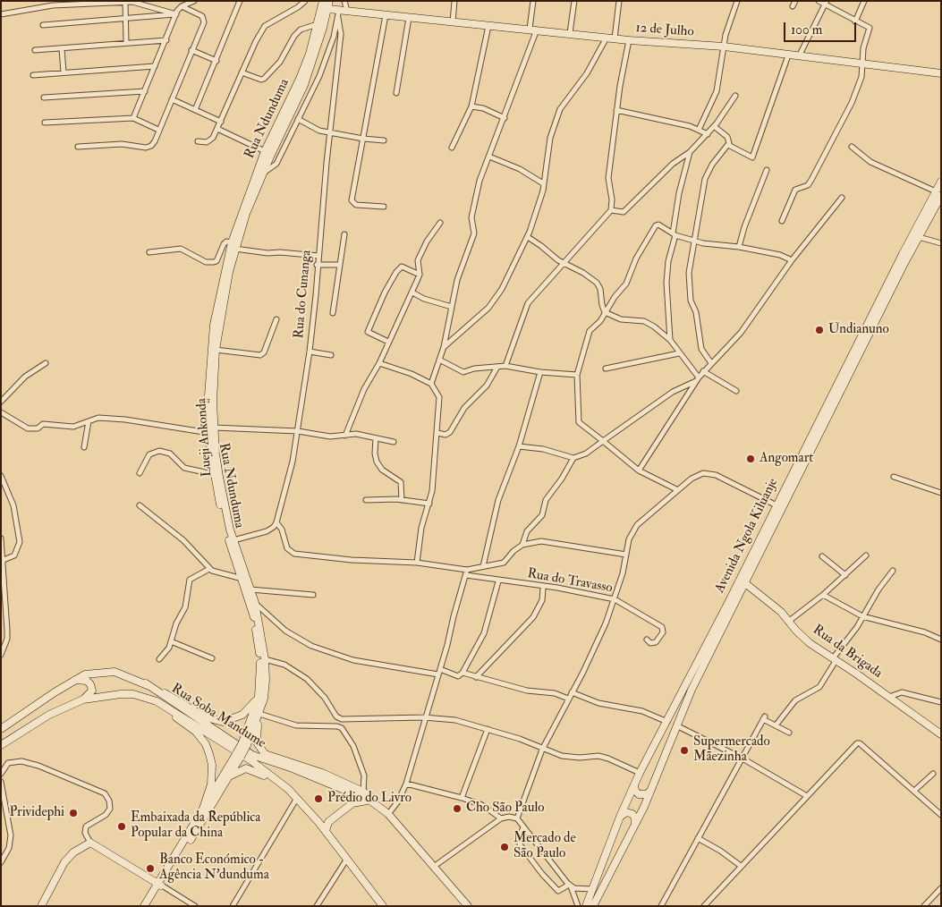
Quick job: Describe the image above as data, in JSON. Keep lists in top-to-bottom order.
{
  "streets": {
    "main road": [
      "12 de Julho",
      "Rua Ndunduma",
      "Lueji Ankonda",
      "Avenida Ngola Kiluanje",
      "Rua da Brigada",
      "Rua Soba Mandume"
    ],
    "street": ["Rua do Cunanga", "Rua do Travasso"]
  },
  "crossings": [
    ["12 de Julho", "Lueji Ankonda"],
    ["Rua Ndunduma", "Lueji Ankonda"],
    ["Rua do Cunanga", "Lueji Ankonda"],
    ["Rua do Cunanga", "Rua do Travasso"],
    ["Avenida Ngola Kiluanje", "Rua da Brigada"]
  ],
  "places": [
    "Undianuno",
    "Angomart",
    "Supermercado Mãezinha",
    "Prédio do Livro",
    "Cho São Paulo",
    "Prividephi",
    "Embaixada da República Popular da China",
    "Mercado de São Paulo",
    "Banco Económico - Agência N'dunduma"
  ],
  "scale_bar": "100 m"
}
